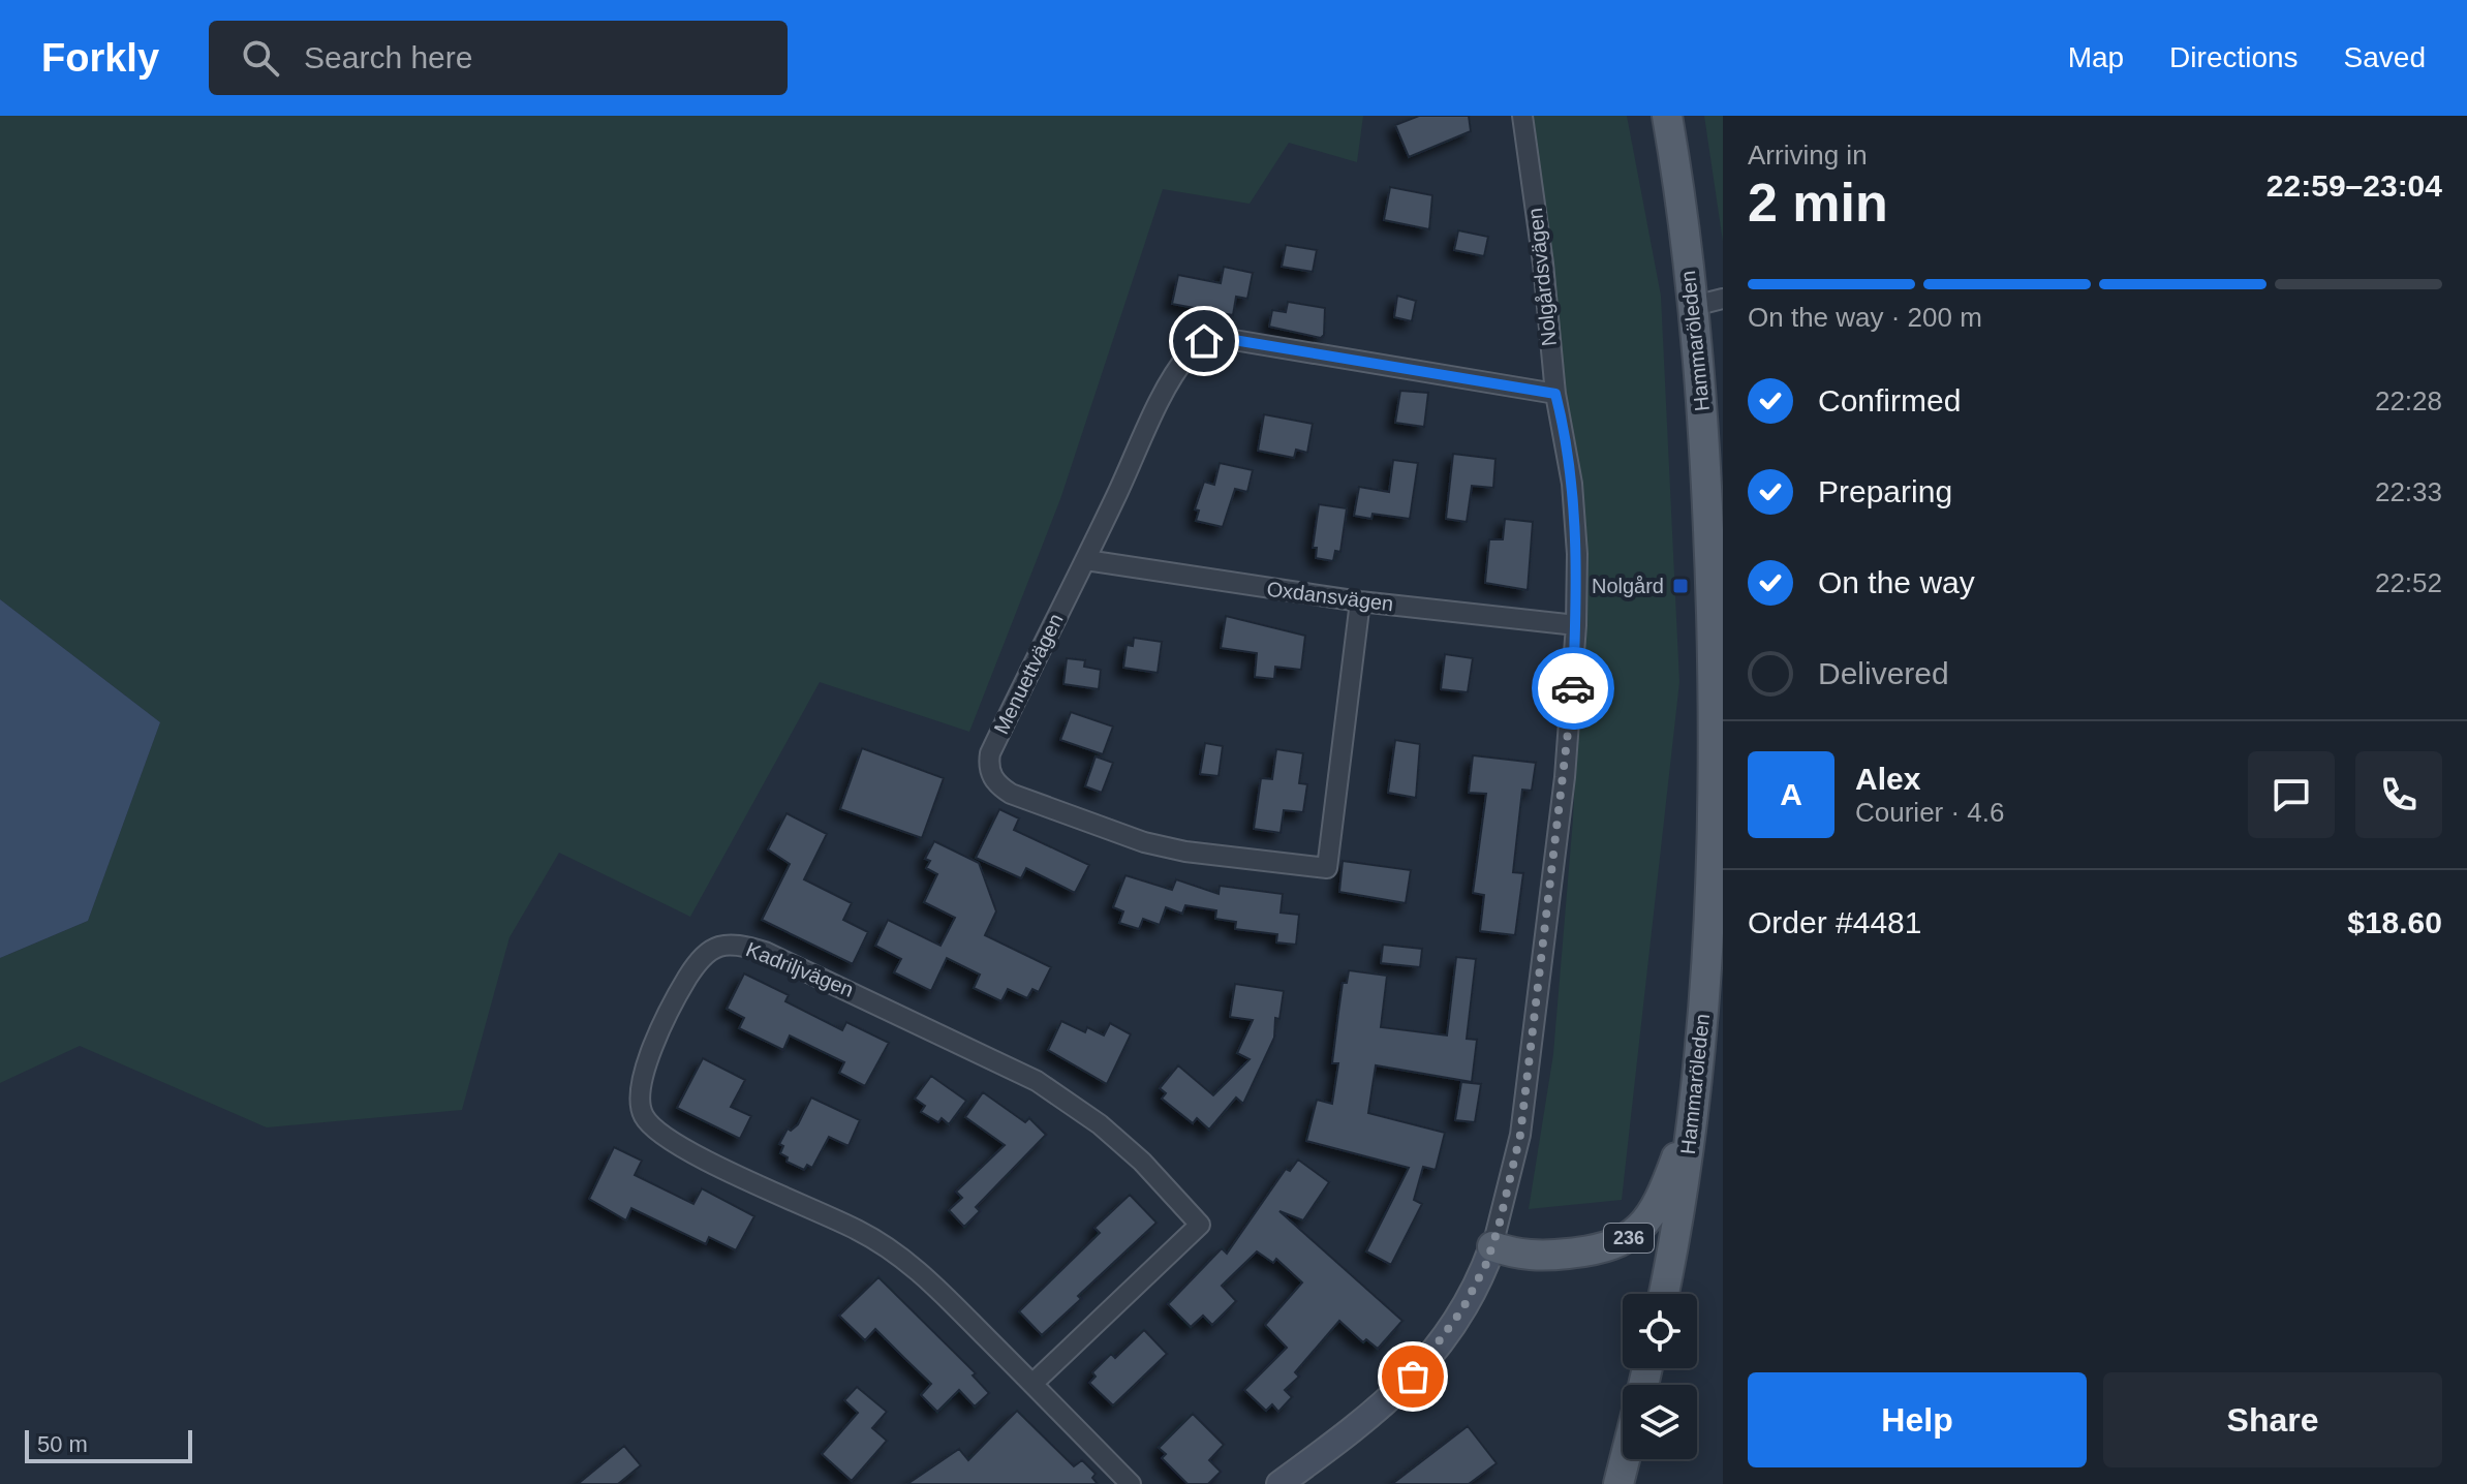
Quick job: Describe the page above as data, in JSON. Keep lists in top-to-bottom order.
{
  "streets": {
    "main road": ["Hammaröleden", "236"],
    "street": [
      "Nolgårdsvägen",
      "Oxdansvägen",
      "Menuettvägen",
      "Kadriljvägen"
    ]
  },
  "crossings": [
    ["Nolgårdsvägen", "Oxdansvägen"],
    ["Nolgårdsvägen", "Menuettvägen"],
    ["Nolgårdsvägen", "236"],
    ["Hammaröleden", "236"],
    ["Oxdansvägen", "Menuettvägen"]
  ],
  "places": {
    "transit": ["Nolgård"]
  },
  "scale_bar": "50 m",
  "page": {
    "header": "Forkly",
    "search": "Search here",
    "nav": ["Map", "Directions", "Saved"],
    "heading": ["2 min", "Arriving in", "22:59–23:04"],
    "panel": [
      "Alex",
      "Courier · 4.6",
      "Order #4481",
      "$18.60"
    ],
    "bar": "On the way · 200 m",
    "list": [
      ["Confirmed", "22:28"],
      ["Preparing", "22:33"],
      ["On the way", "22:52"],
      "Delivered"
    ],
    "round": "A",
    "buttons": ["Help", "Share"],
    "scale": "50 m"
  }
}
